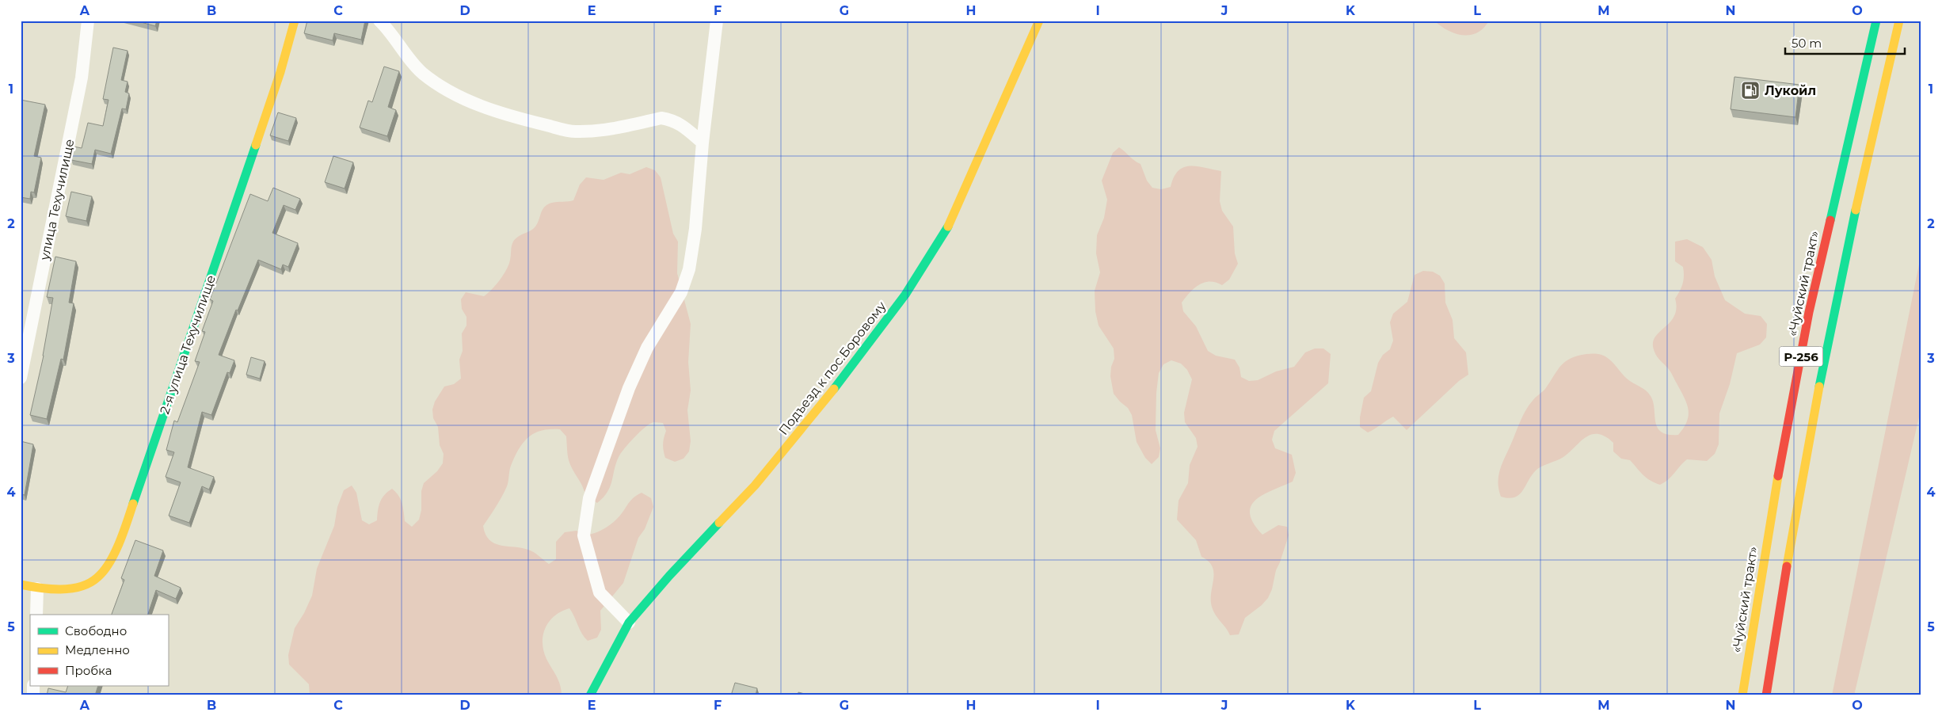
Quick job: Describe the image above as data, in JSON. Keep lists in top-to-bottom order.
{
  "streets": {
    "main road": [
      "«Чуйский тракт»",
      "2-я улица Техучилище",
      "Р-256",
      "Подъезд к пос.Боровому"
    ],
    "street": ["улица Техучилище"]
  },
  "places": {
    "fuel station": ["Лукойл"]
  },
  "legend": ["Свободно", "Медленно", "Пробка"],
  "scale_bar": "50 m",
  "grid": {
    "columns": [
      "A",
      "B",
      "C",
      "D",
      "E",
      "F",
      "G",
      "H",
      "I",
      "J",
      "K",
      "L",
      "M",
      "N",
      "O"
    ],
    "rows": [
      "1",
      "2",
      "3",
      "4",
      "5"
    ]
  }
}
